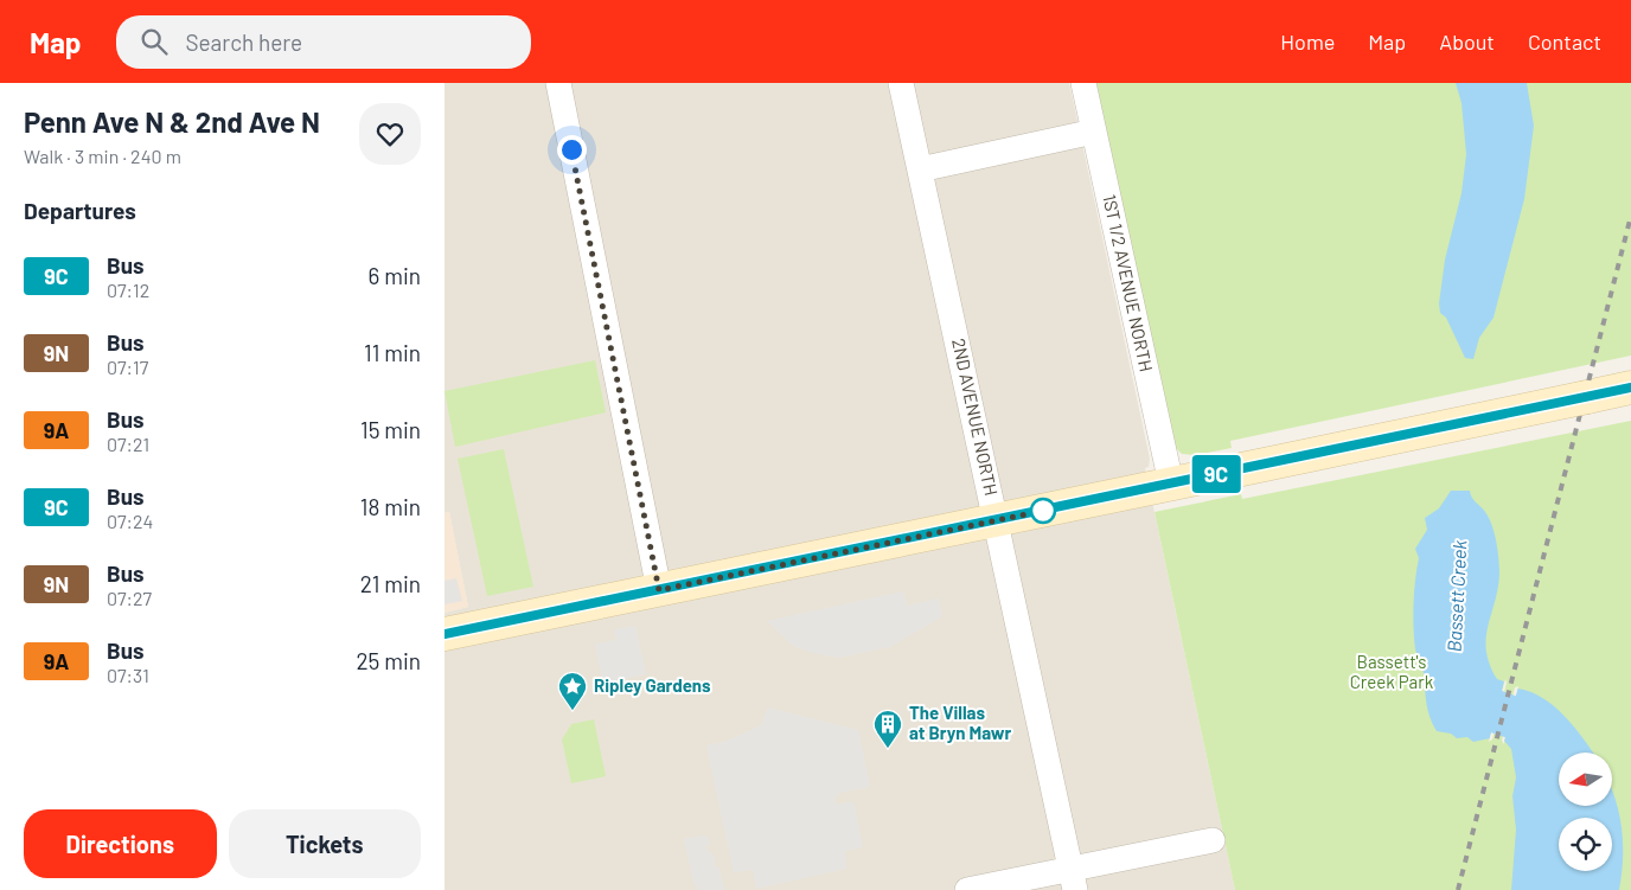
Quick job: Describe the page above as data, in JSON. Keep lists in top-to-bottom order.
{
  "streets": {
    "street": ["1ST 1/2 AVENUE NORTH", "2ND AVENUE NORTH"]
  },
  "water": ["Bassett Creek"],
  "parks": ["Bassett's Creek Park"],
  "places": {
    "place": ["Ripley Gardens"],
    "building": ["The Villas at Bryn Mawr"]
  },
  "lines": ["bus line 9C"],
  "north": "left",
  "page": {
    "header": "Map",
    "search": "Search here",
    "nav": [
      "Home",
      "Map",
      "About",
      "Contact"
    ],
    "heading": [
      ["Penn Ave N & 2nd Ave N", "Walk · 3 min · 240 m"],
      "Departures"
    ],
    "on_map": "9C",
    "list": [
      {
        "mark": "9C",
        "name": "Bus",
        "note": "07:12",
        "value": "6 min"
      },
      {
        "mark": "9N",
        "name": "Bus",
        "note": "07:17",
        "value": "11 min"
      },
      {
        "mark": "9A",
        "name": "Bus",
        "note": "07:21",
        "value": "15 min"
      },
      {
        "mark": "9C",
        "name": "Bus",
        "note": "07:24",
        "value": "18 min"
      },
      {
        "mark": "9N",
        "name": "Bus",
        "note": "07:27",
        "value": "21 min"
      },
      {
        "mark": "9A",
        "name": "Bus",
        "note": "07:31",
        "value": "25 min"
      }
    ],
    "buttons": ["Directions", "Tickets"]
  }
}
